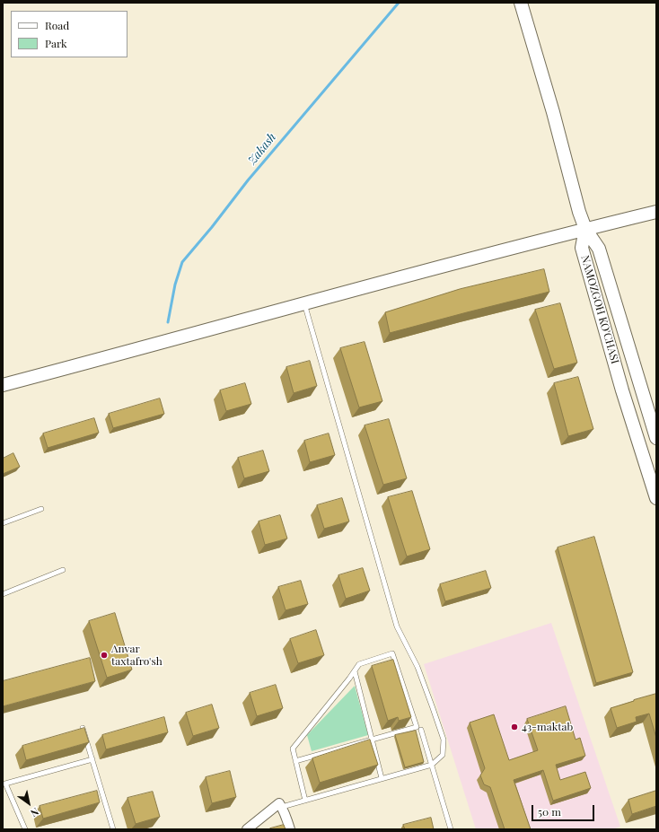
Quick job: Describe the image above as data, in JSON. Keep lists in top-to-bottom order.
{
  "streets": {
    "main road": ["NAMOZGOH KO'CHASI"]
  },
  "water": ["Zakash"],
  "places": ["Anvar taxtafro'sh", "43-maktab"],
  "legend": ["Road", "Park"],
  "scale_bar": "50 m",
  "north": "bottom right"
}
